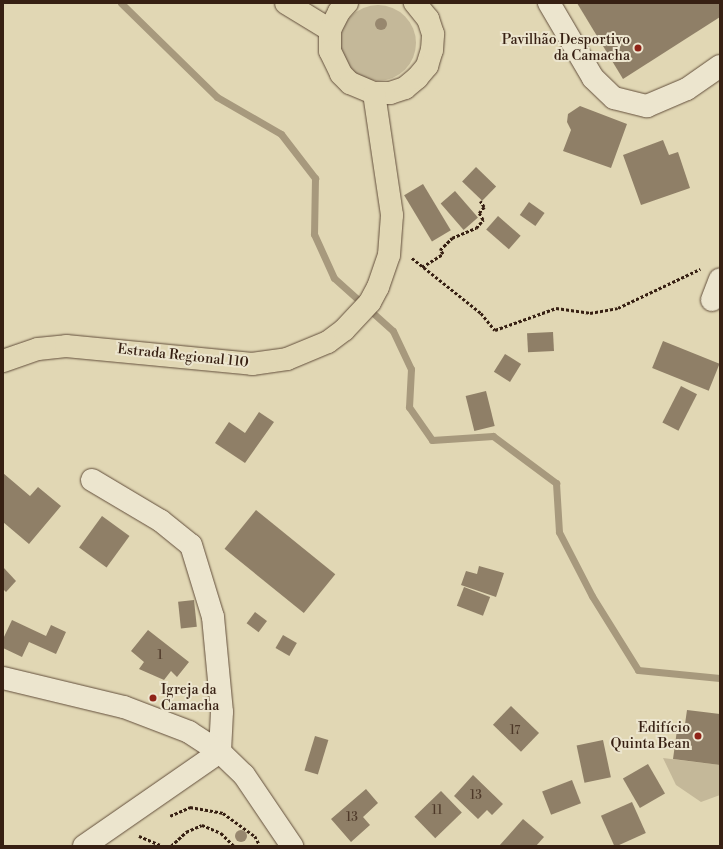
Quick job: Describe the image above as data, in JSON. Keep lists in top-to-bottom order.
{
  "streets": {
    "main road": ["Estrada Regional 110"]
  },
  "places": ["Pavilhão Desportivo da Camacha", "Igreja da Camacha", "Edifício Quinta Bean"],
  "house_numbers": [
    "1",
    "17",
    "13",
    "11",
    "13"
  ]
}
